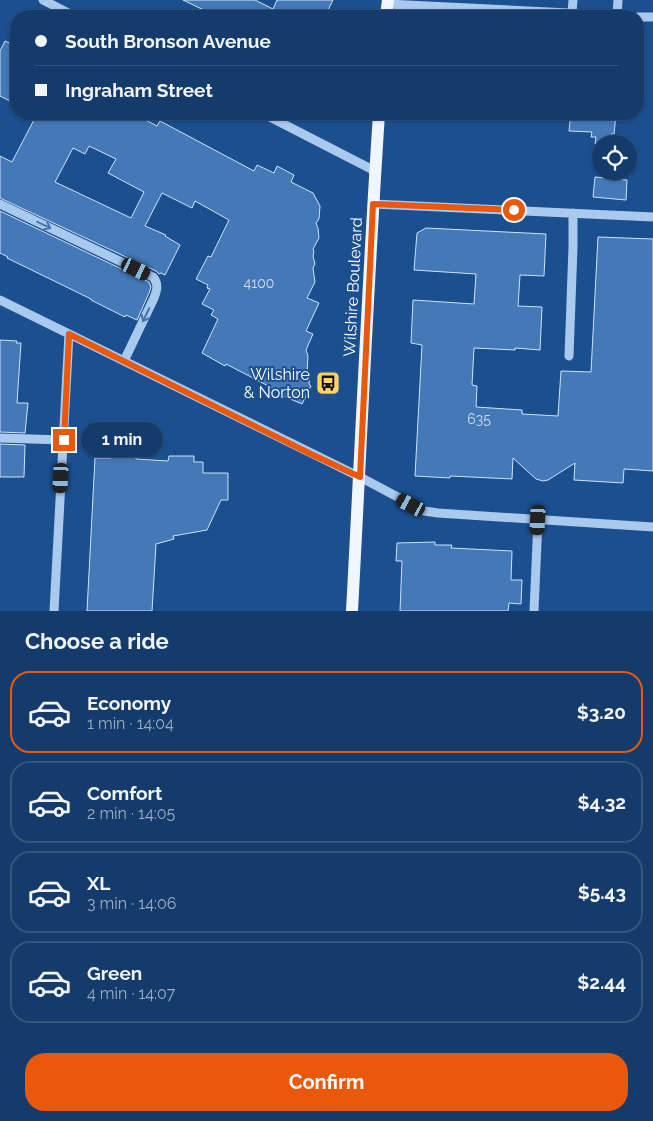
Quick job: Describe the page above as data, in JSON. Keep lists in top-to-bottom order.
{
  "streets": {
    "main road": ["Wilshire Boulevard"]
  },
  "places": {
    "bus stop": ["Wilshire & Norton"]
  },
  "house_numbers": ["4100", "635"],
  "page": {
    "banner": ["South Bronson Avenue", "Ingraham Street"],
    "bubble": "1 min",
    "heading": "Choose a ride",
    "list": [
      {
        "name": "Economy",
        "note": "1 min · 14:04",
        "value": "$3.20"
      },
      {
        "name": "Comfort",
        "note": "2 min · 14:05",
        "value": "$4.32"
      },
      {
        "name": "XL",
        "note": "3 min · 14:06",
        "value": "$5.43"
      },
      {
        "name": "Green",
        "note": "4 min · 14:07",
        "value": "$2.44"
      }
    ],
    "buttons": "Confirm"
  }
}
